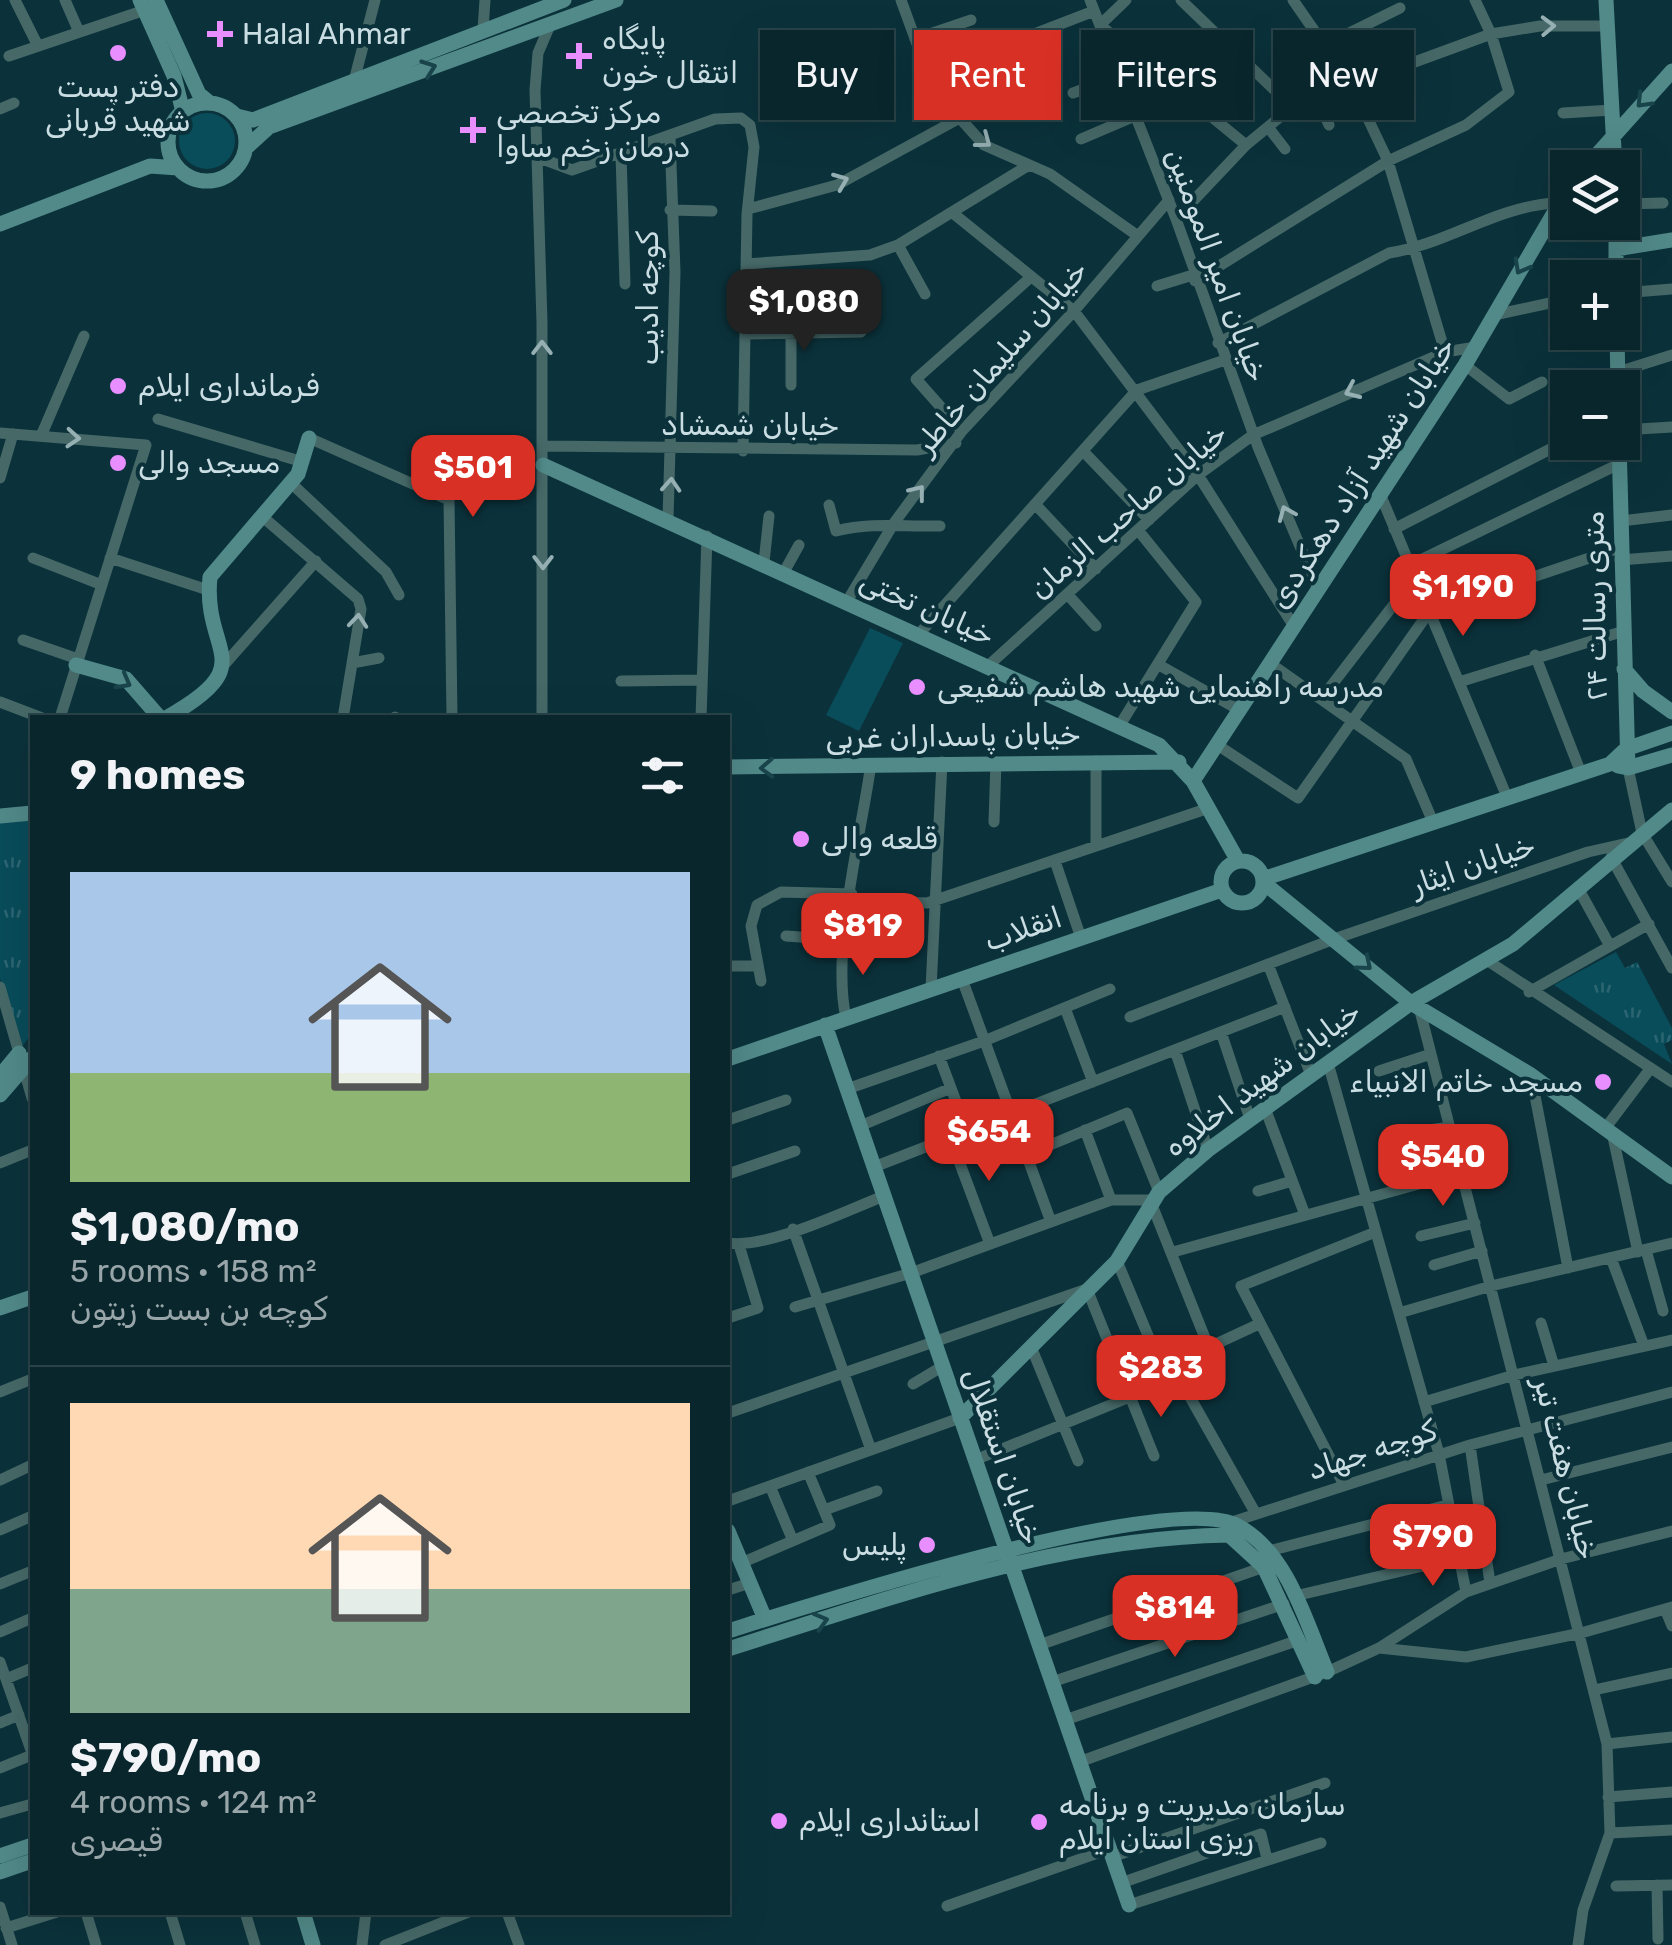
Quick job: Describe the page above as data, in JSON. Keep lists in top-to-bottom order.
{
  "streets": {
    "street": [
      "خیابان امیر المومنین",
      "کوچه ادیب",
      "خیابان سلیمان خاطر",
      "خیابان شمشاد",
      "خیابان شهید آزاد دهکردی",
      "خیابان صاحب الزمان",
      "۲۴ متری رسالت",
      "خیابان تختی",
      "خیابان پاسداران غربی",
      "خیابان ایثار",
      "انقلاب",
      "خیابان شهید اخلاوه",
      "کوچه جهاد",
      "خیابان استقلال",
      "خیابان هفت تیر"
    ]
  },
  "crossings": [
    ["خیابان امیر المومنین", "خیابان سلیمان خاطر"],
    ["خیابان امیر المومنین", "خیابان شهید آزاد دهکردی"],
    ["خیابان امیر المومنین", "خیابان صاحب الزمان"],
    ["کوچه ادیب", "خیابان شمشاد"],
    ["کوچه ادیب", "خیابان تختی"],
    ["خیابان سلیمان خاطر", "خیابان شمشاد"],
    ["خیابان سلیمان خاطر", "خیابان تختی"],
    ["خیابان شهید آزاد دهکردی", "خیابان صاحب الزمان"],
    ["خیابان شهید آزاد دهکردی", "خیابان تختی"],
    ["خیابان صاحب الزمان", "خیابان تختی"],
    ["خیابان تختی", "خیابان پاسداران غربی"],
    ["خیابان تختی", "انقلاب"],
    ["خیابان ایثار", "خیابان شهید اخلاوه"],
    ["انقلاب", "خیابان استقلال"],
    ["خیابان شهید اخلاوه", "خیابان استقلال"],
    ["خیابان شهید اخلاوه", "خیابان هفت تیر"],
    ["کوچه جهاد", "خیابان هفت تیر"]
  ],
  "one_way": ["خیابان صاحب الزمان"],
  "places": {
    "health": ["Halal Ahmar", "پایگاه انتقال خون", "مرکز تخصصی درمان زخم ساوا"],
    "other": [
      "دفتر پست شهید قربانی",
      "فرمانداری ایلام",
      "مسجد والی",
      "مدرسه راهنمایی شهید هاشم شفیعی",
      "قلعه والی",
      "مسجد خاتم الانبیاء",
      "پلیس",
      "استانداری ایلام",
      "سازمان مدیریت و برنامه ریزی استان ایلام"
    ]
  },
  "page": {
    "chip": [
      "Buy",
      "Rent",
      "Filters",
      "New"
    ],
    "map_buttons": ["+", "−"],
    "price": [
      "$1,080",
      "$501",
      "$1,190",
      "$819",
      "$654",
      "$540",
      "$283",
      "$790",
      "$814"
    ],
    "heading": "9 homes",
    "list": [
      {
        "name": "$1,080/mo",
        "note": "5 rooms · 158 m² · کوچه بن بست زیتون"
      },
      {
        "name": "$790/mo",
        "note": "4 rooms · 124 m² · قیصری"
      }
    ]
  }
}
